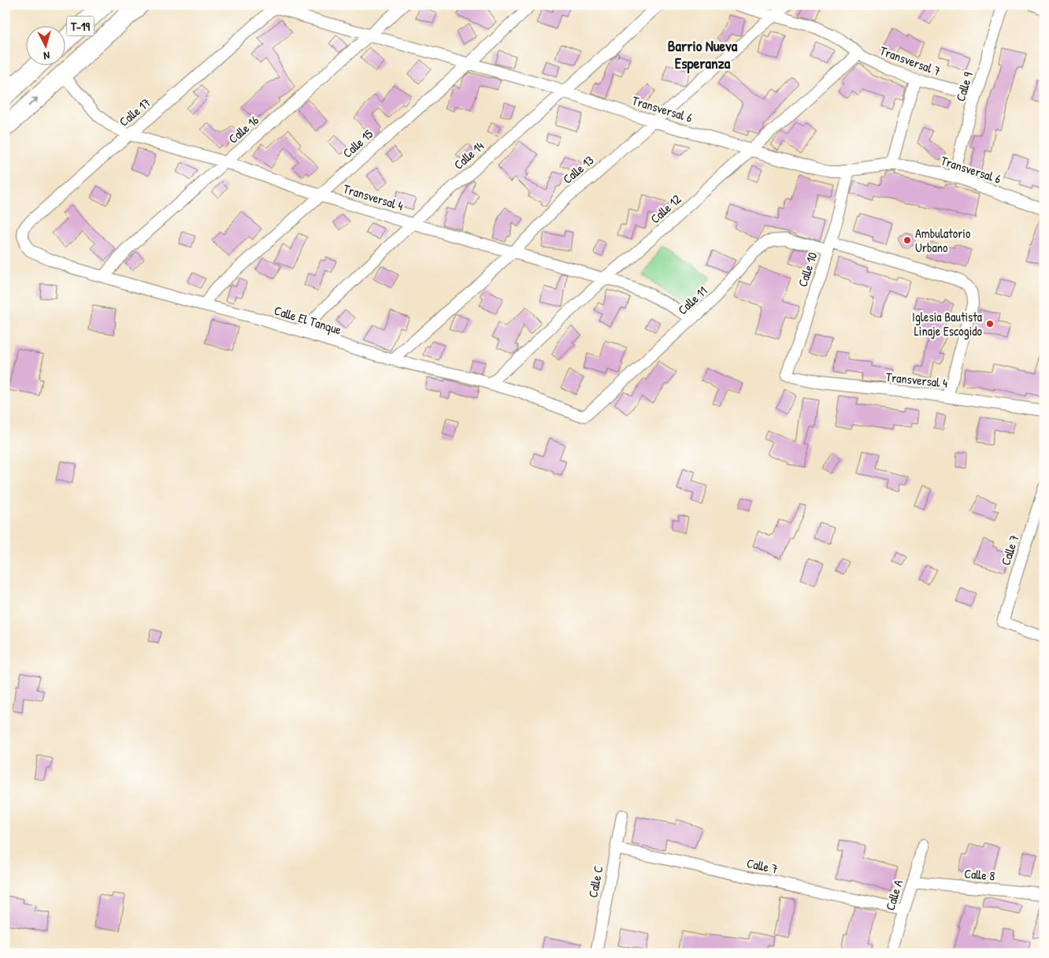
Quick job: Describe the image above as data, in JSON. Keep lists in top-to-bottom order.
{
  "streets": {
    "highway": ["T-19"],
    "street": [
      "Transversal 7",
      "Calle 9",
      "Transversal 6",
      "Calle 17",
      "Calle 16",
      "Calle 15",
      "Calle 14",
      "Calle 13",
      "Transversal 4",
      "Calle 12",
      "Calle 10",
      "Calle 11",
      "Calle El Tanque",
      "Calle 7",
      "Calle 8",
      "Calle C",
      "Calle A"
    ]
  },
  "crossings": [
    ["T-19", "Transversal 4"],
    ["Transversal 7", "Calle 9"],
    ["Transversal 7", "Calle 13"],
    ["Transversal 7", "Calle 12"],
    ["Calle 9", "Transversal 6"],
    ["Transversal 6", "Calle 17"],
    ["Transversal 6", "Calle 16"],
    ["Transversal 6", "Calle 15"],
    ["Transversal 6", "Calle 14"],
    ["Transversal 6", "Calle 13"],
    ["Transversal 6", "Calle 12"],
    ["Transversal 6", "Calle 10"],
    ["Calle 17", "Transversal 4"],
    ["Calle 17", "Calle El Tanque"],
    ["Calle 16", "Transversal 4"],
    ["Calle 16", "Calle El Tanque"],
    ["Calle 15", "Transversal 4"],
    ["Calle 15", "Calle El Tanque"],
    ["Calle 14", "Transversal 4"],
    ["Calle 14", "Calle El Tanque"],
    ["Calle 13", "Transversal 4"],
    ["Calle 13", "Calle El Tanque"],
    ["Transversal 4", "Calle 12"],
    ["Transversal 4", "Calle 10"],
    ["Transversal 4", "Calle 11"],
    ["Calle 12", "Calle El Tanque"],
    ["Calle 10", "Calle 11"],
    ["Calle 11", "Calle El Tanque"],
    ["Calle 7", "Calle C"],
    ["Calle 7", "Calle A"],
    ["Calle 8", "Calle A"]
  ],
  "districts": ["Barrio Nueva Esperanza"],
  "places": ["Ambulatorio Urbano", "Iglesia Bautista Linaje Escogido"],
  "north": "bottom"
}
